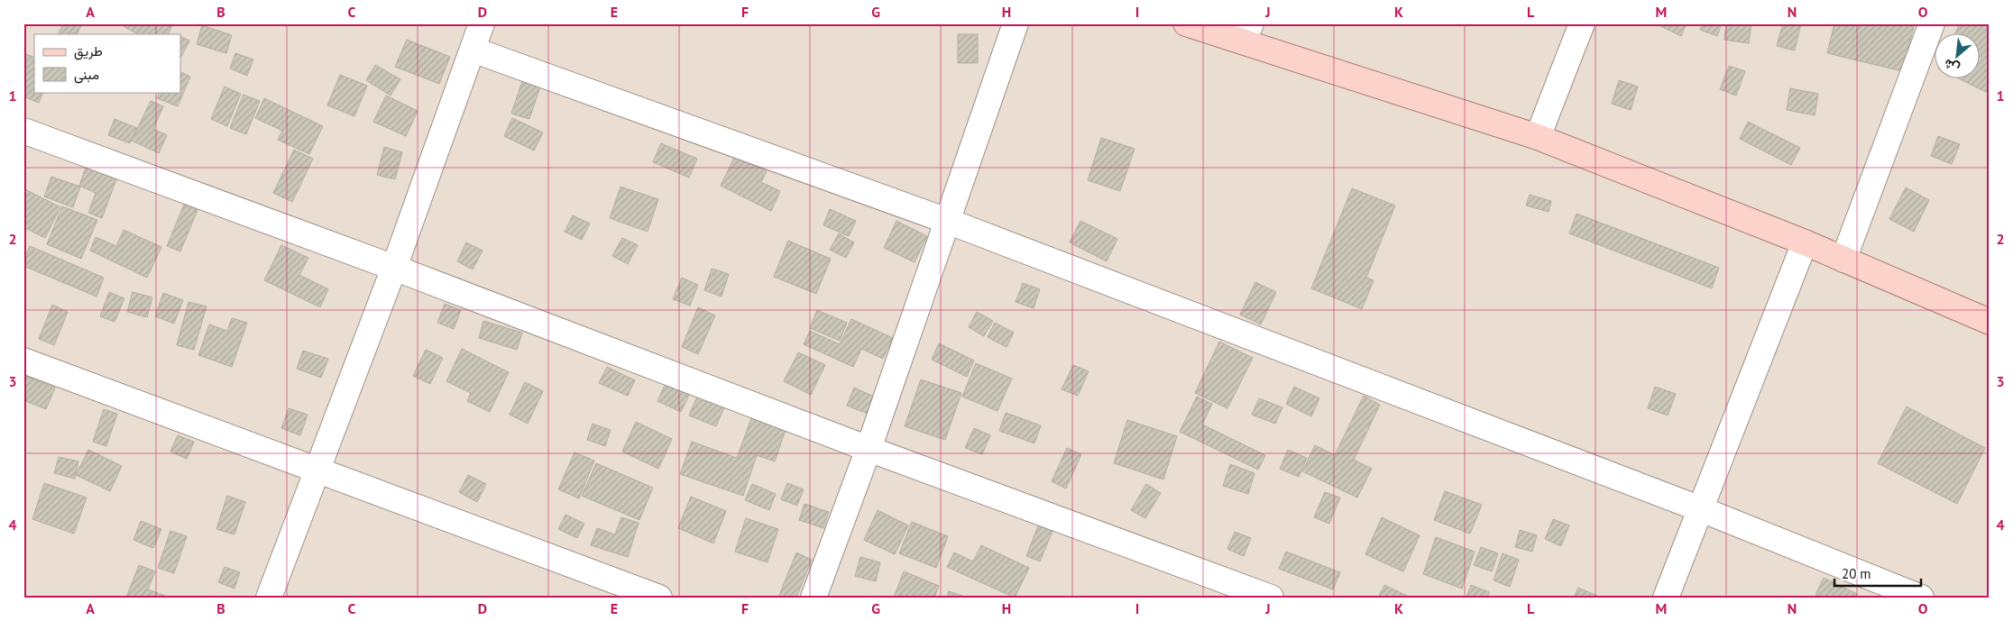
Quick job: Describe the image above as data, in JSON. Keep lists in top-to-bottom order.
{
  "legend": ["طريق", "مبنى"],
  "scale_bar": "20 m",
  "north": "bottom left",
  "grid": {
    "columns": [
      "A",
      "B",
      "C",
      "D",
      "E",
      "F",
      "G",
      "H",
      "I",
      "J",
      "K",
      "L",
      "M",
      "N",
      "O"
    ],
    "rows": [
      "1",
      "2",
      "3",
      "4"
    ]
  }
}
